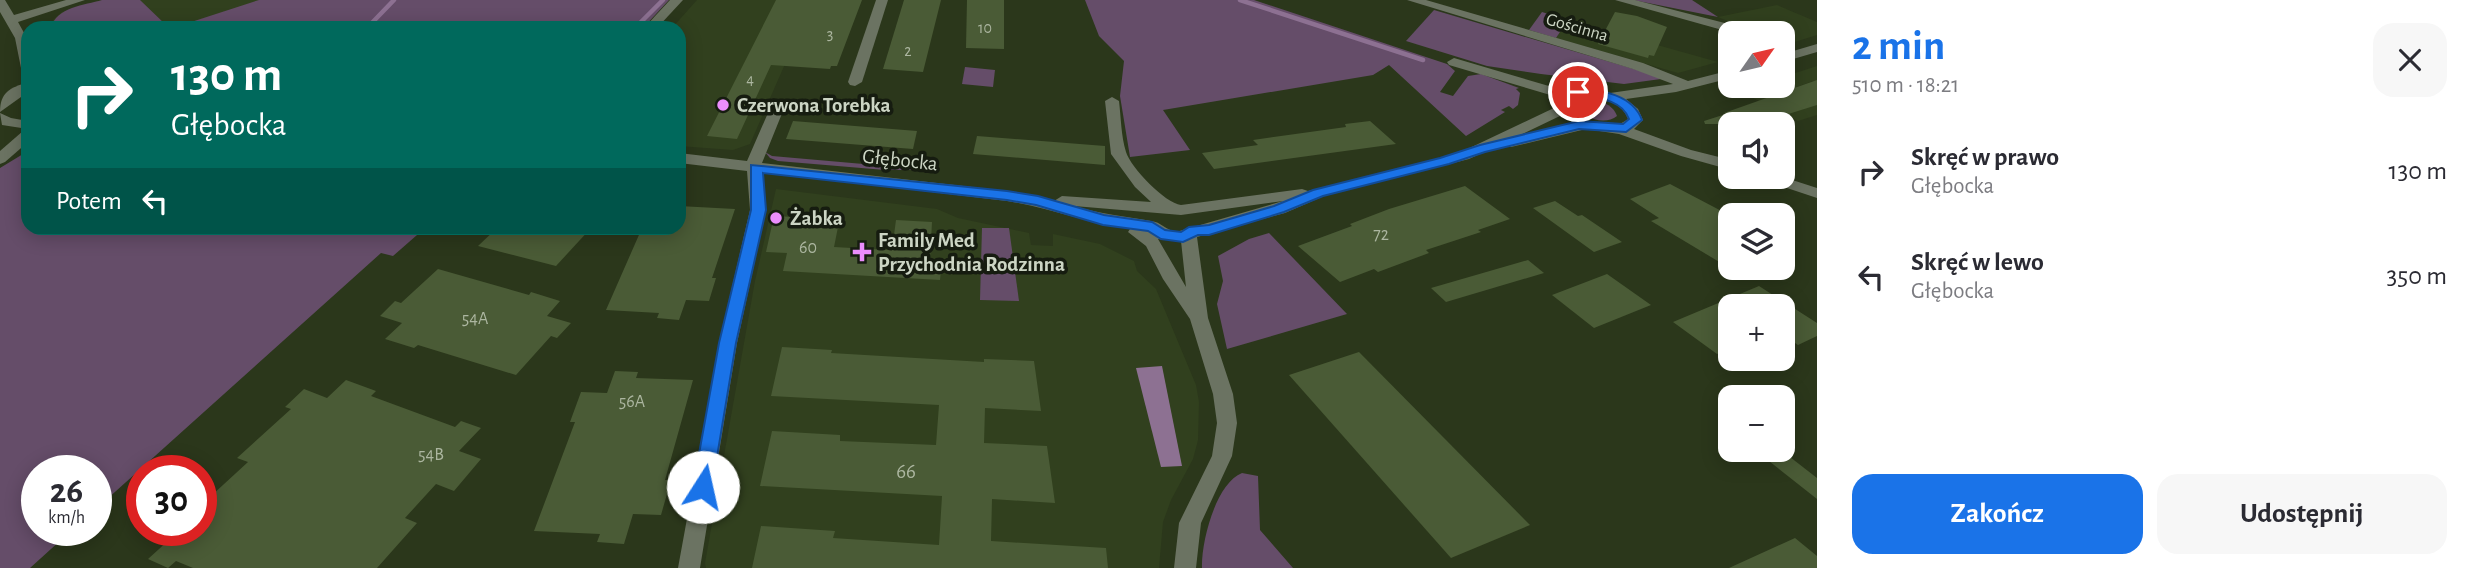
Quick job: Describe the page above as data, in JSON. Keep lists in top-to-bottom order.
{
  "streets": {
    "street": ["Gościnna", "Głębocka"]
  },
  "crossings": [
    ["Gościnna", "Głębocka"]
  ],
  "places": {
    "other": ["Czerwona Torebka", "Żabka"],
    "health": ["Family Med Przychodnia Rodzinna"]
  },
  "house_numbers": [
    "10",
    "3",
    "2",
    "4",
    "72",
    "60",
    "54A",
    "56A",
    "54B",
    "66"
  ],
  "north": "top right",
  "page": {
    "heading": ["2 min", "510 m · 18:21"],
    "map_buttons": ["+", "−"],
    "turn": ["130 m", "Głębocka"],
    "list": [
      {
        "name": "Skręć w prawo",
        "note": "Głębocka",
        "value": "130 m"
      },
      {
        "name": "Skręć w lewo",
        "note": "Głębocka",
        "value": "350 m"
      }
    ],
    "then": "Potem",
    "speed": "26 km/h",
    "limit": "30",
    "buttons": ["Zakończ", "Udostępnij"]
  }
}
